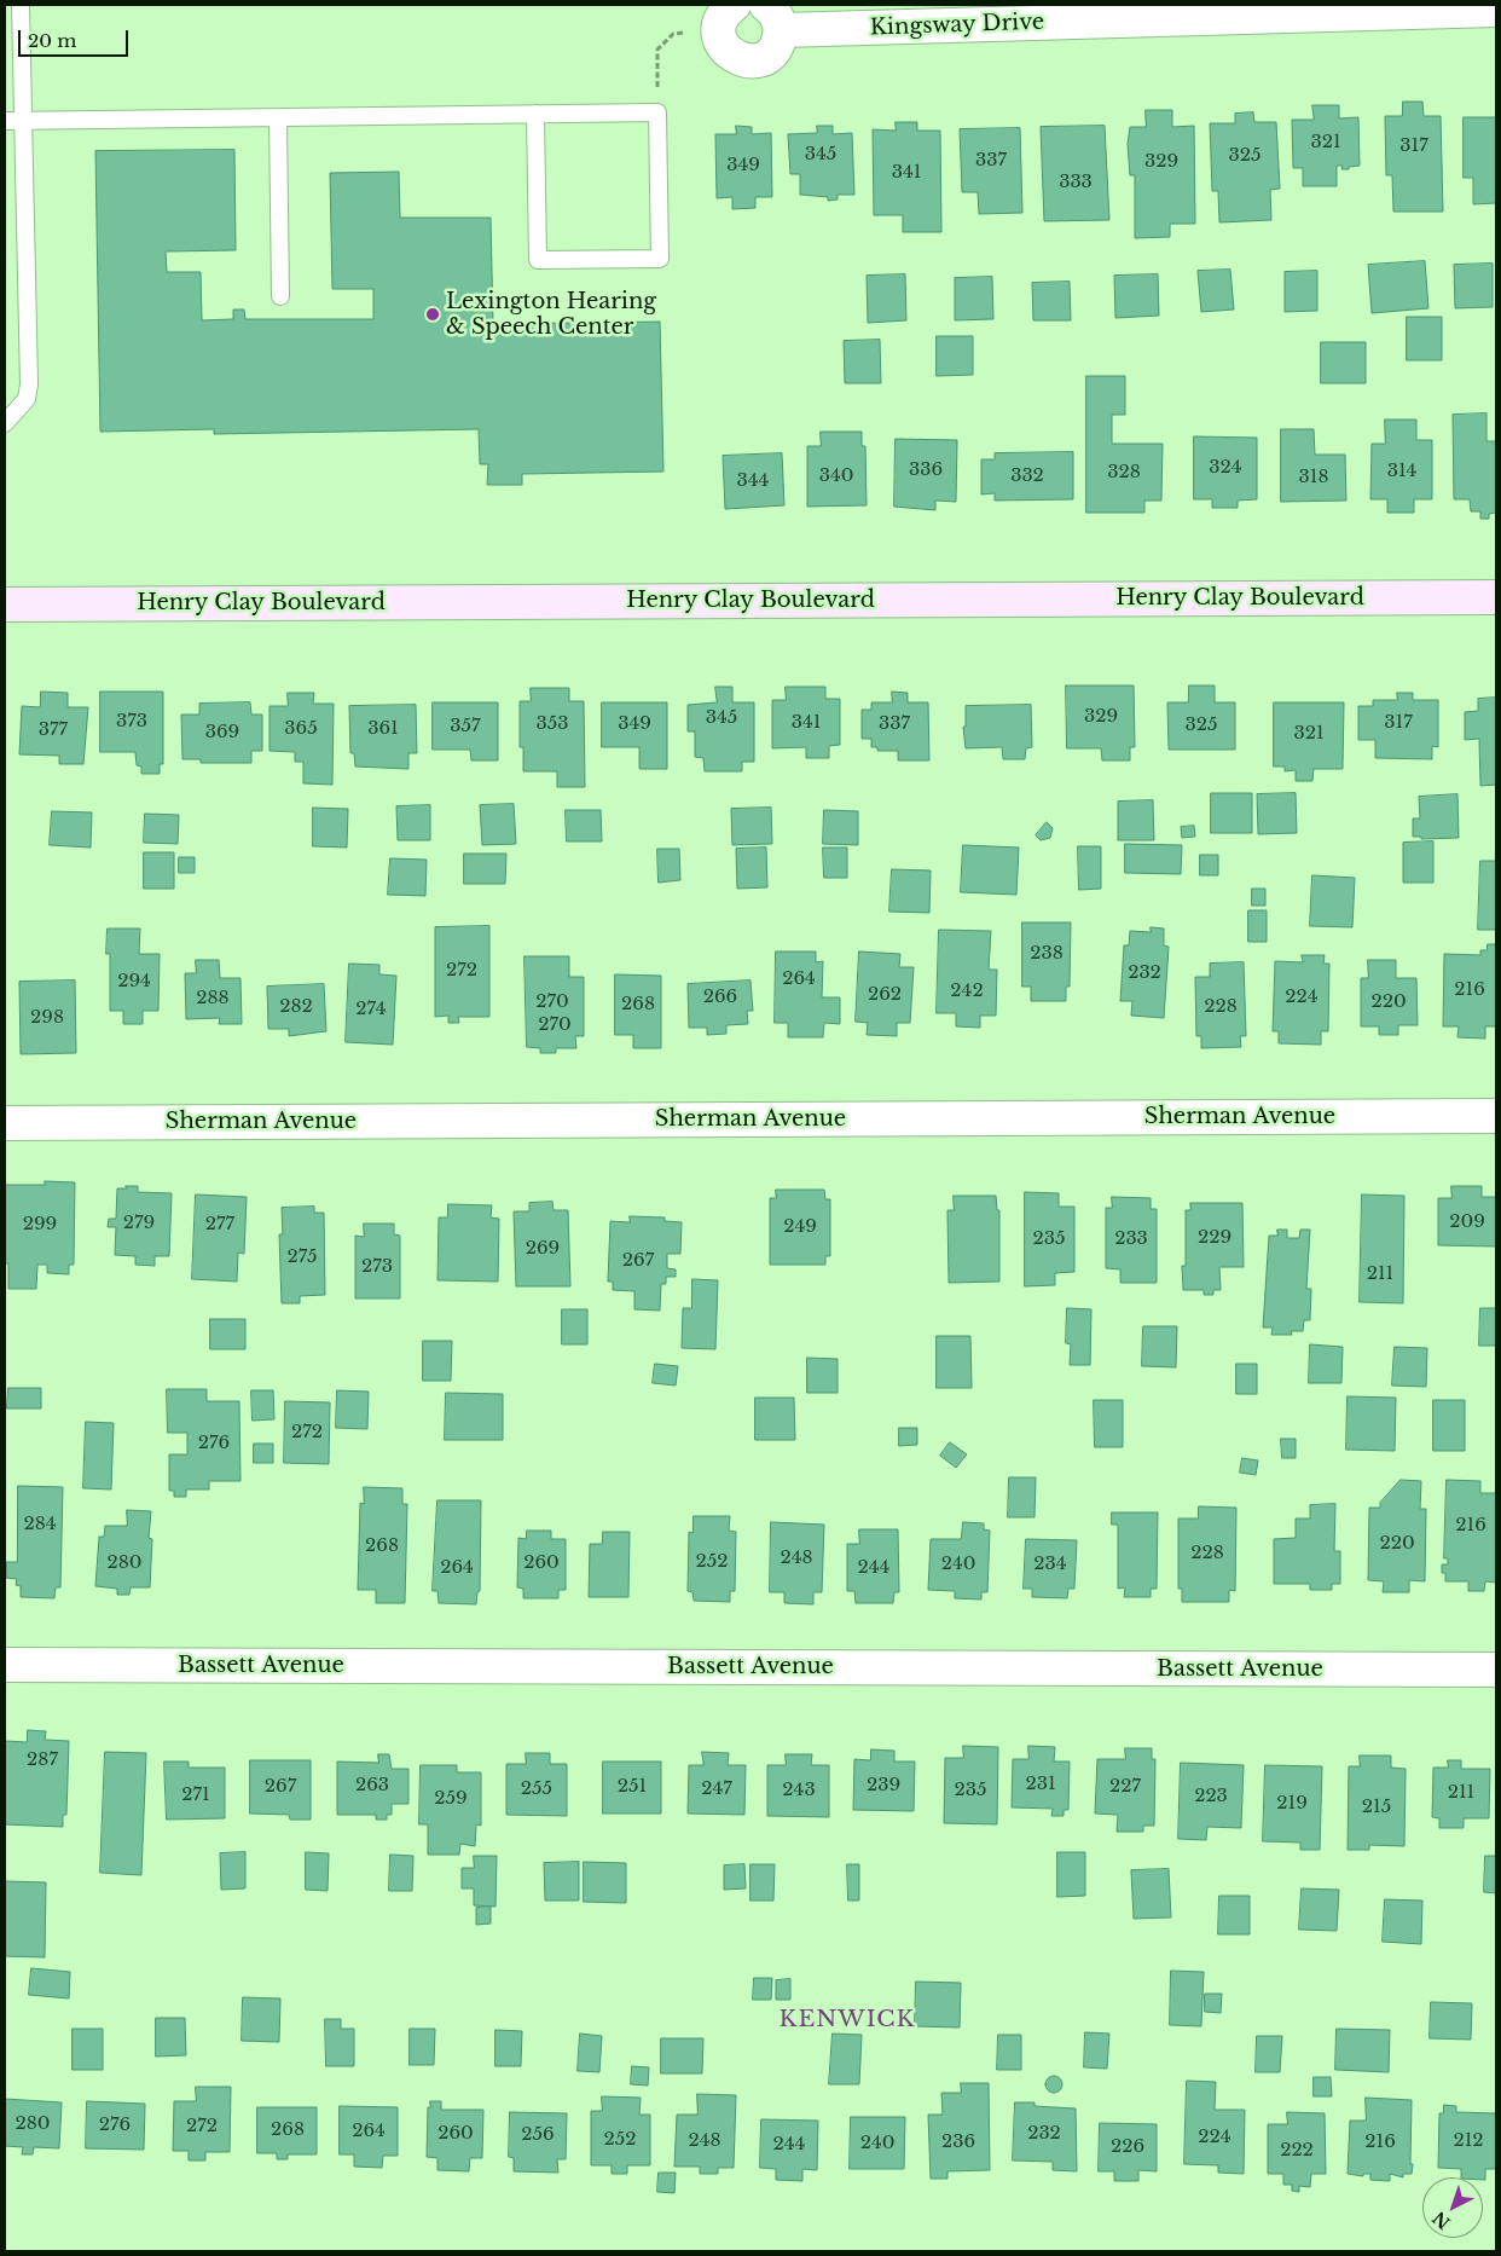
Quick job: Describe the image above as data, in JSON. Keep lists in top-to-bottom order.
{
  "streets": {
    "street": [
      "Kingsway Drive",
      "Henry Clay Boulevard",
      "Sherman Avenue",
      "Bassett Avenue"
    ]
  },
  "districts": ["KENWICK"],
  "places": ["Lexington Hearing & Speech Center"],
  "house_numbers": [
    "321",
    "317",
    "345",
    "325",
    "337",
    "329",
    "349",
    "341",
    "333",
    "324",
    "336",
    "314",
    "328",
    "340",
    "332",
    "318",
    "344",
    "329",
    "345",
    "373",
    "341",
    "317",
    "353",
    "349",
    "337",
    "325",
    "357",
    "365",
    "361",
    "377",
    "369",
    "321",
    "238",
    "272",
    "232",
    "264",
    "294",
    "216",
    "242",
    "262",
    "266",
    "224",
    "288",
    "270",
    "220",
    "268",
    "282",
    "228",
    "274",
    "298",
    "270",
    "209",
    "279",
    "299",
    "277",
    "249",
    "229",
    "235",
    "233",
    "269",
    "275",
    "267",
    "273",
    "211",
    "272",
    "276",
    "284",
    "216",
    "220",
    "268",
    "228",
    "248",
    "252",
    "280",
    "260",
    "240",
    "234",
    "264",
    "244",
    "287",
    "231",
    "263",
    "239",
    "267",
    "251",
    "227",
    "255",
    "247",
    "243",
    "235",
    "211",
    "271",
    "223",
    "259",
    "219",
    "215",
    "280",
    "276",
    "272",
    "268",
    "264",
    "260",
    "232",
    "256",
    "224",
    "252",
    "248",
    "212",
    "236",
    "216",
    "240",
    "244",
    "226",
    "222"
  ],
  "scale_bar": "20 m",
  "north": "bottom left"
}
